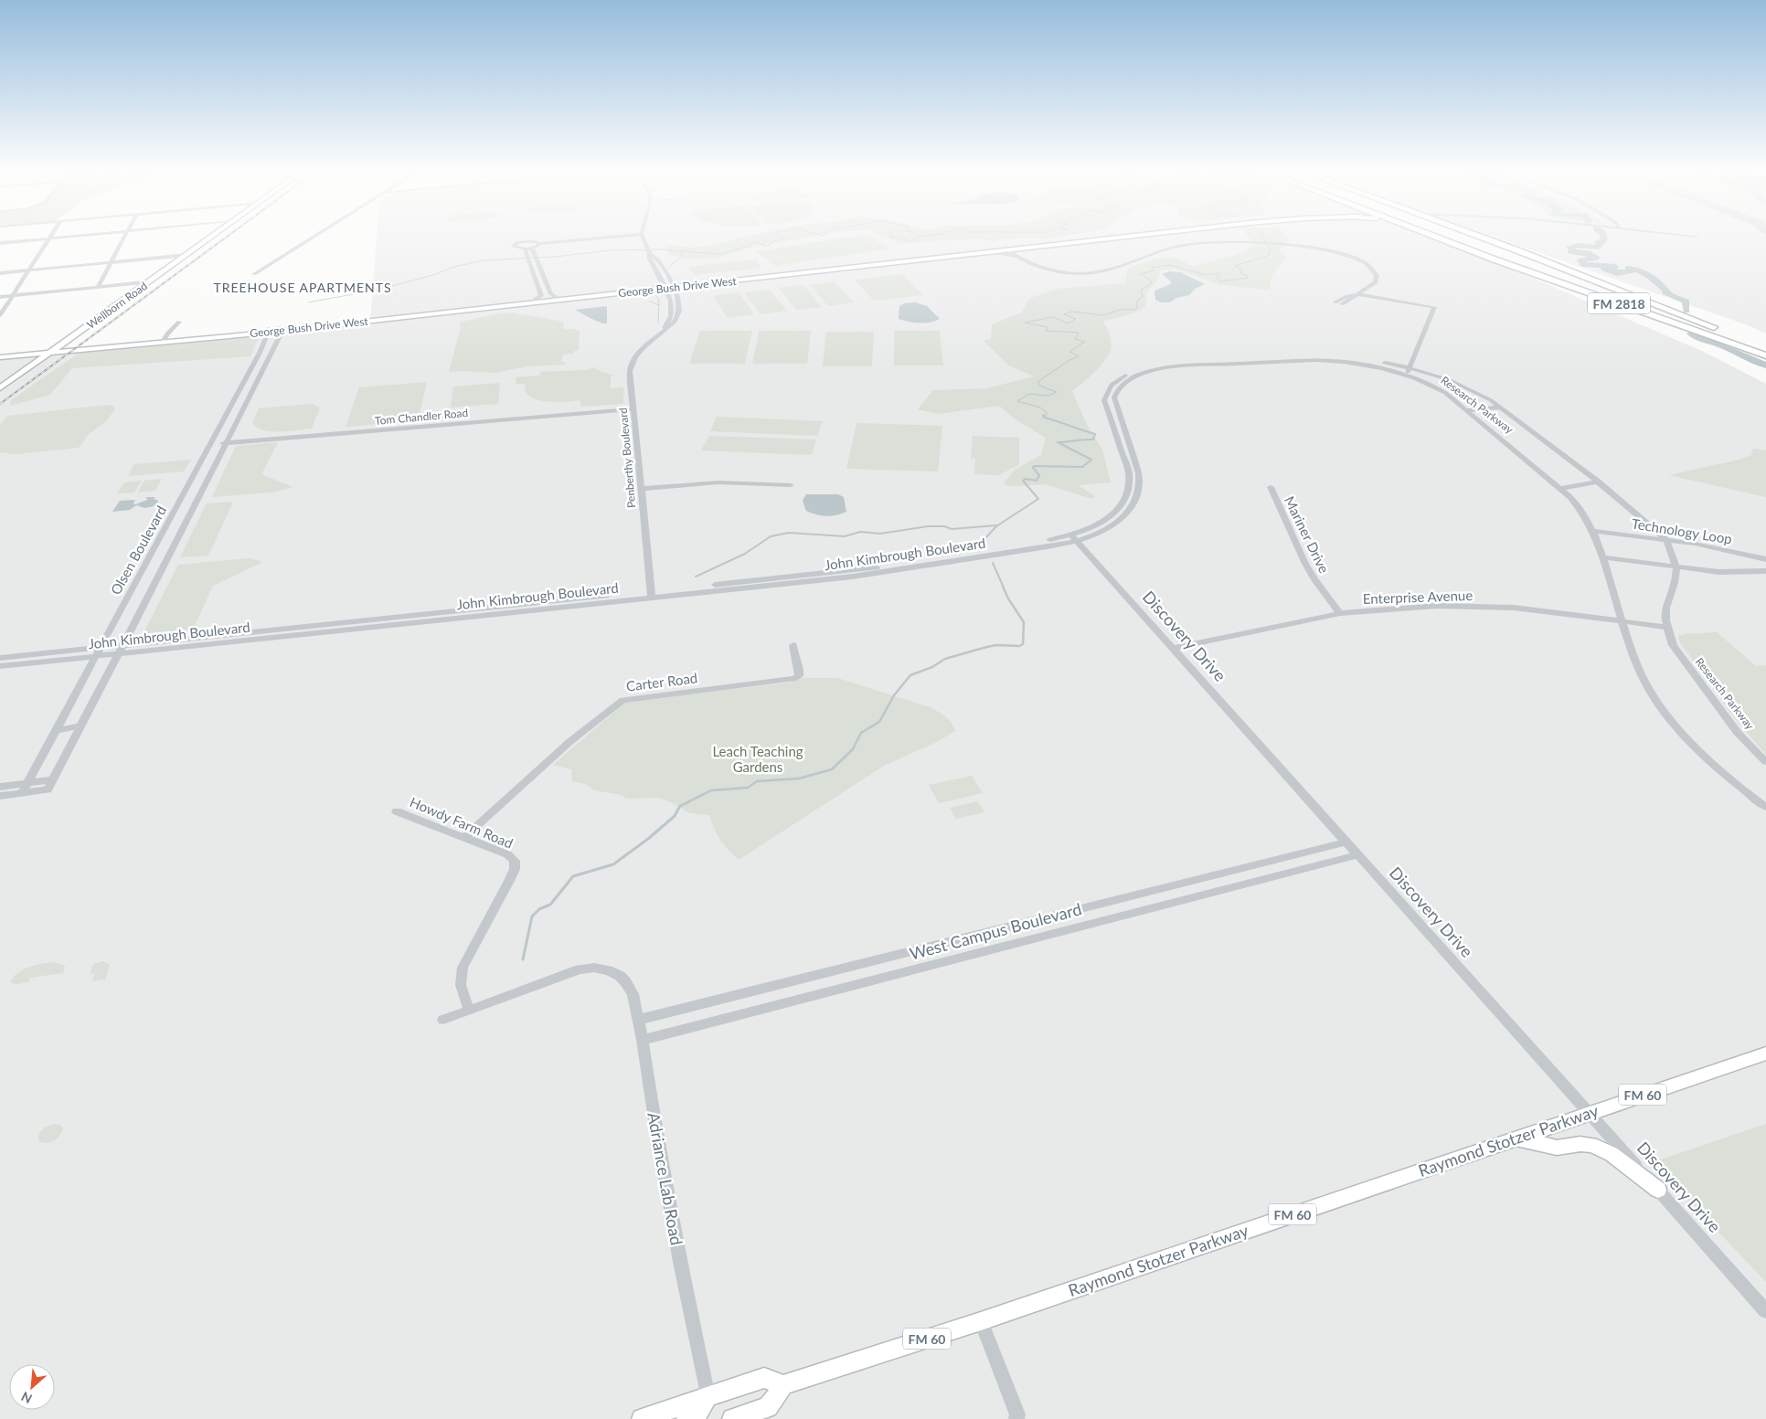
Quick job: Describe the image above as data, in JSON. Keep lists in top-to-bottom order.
{
  "streets": {
    "highway": ["FM 2818"],
    "main road": [
      "George Bush Drive West",
      "Wellborn Road",
      "FM 60",
      "Raymond Stotzer Parkway"
    ],
    "street": [
      "Research Parkway",
      "Tom Chandler Road",
      "Penberthy Boulevard",
      "Technology Loop",
      "Mariner Drive",
      "Olsen Boulevard",
      "John Kimbrough Boulevard",
      "Enterprise Avenue",
      "Discovery Drive",
      "Carter Road",
      "Howdy Farm Road",
      "West Campus Boulevard",
      "Adriance Lab Road"
    ]
  },
  "crossings": [
    ["George Bush Drive West", "Wellborn Road"],
    ["George Bush Drive West", "Penberthy Boulevard"],
    ["George Bush Drive West", "Olsen Boulevard"],
    ["Research Parkway", "Technology Loop"],
    ["Research Parkway", "Enterprise Avenue"],
    ["Tom Chandler Road", "Penberthy Boulevard"],
    ["Tom Chandler Road", "Olsen Boulevard"],
    ["Penberthy Boulevard", "John Kimbrough Boulevard"],
    ["Mariner Drive", "Enterprise Avenue"],
    ["Olsen Boulevard", "John Kimbrough Boulevard"],
    ["John Kimbrough Boulevard", "Discovery Drive"],
    ["Enterprise Avenue", "Discovery Drive"],
    ["Discovery Drive", "West Campus Boulevard"],
    ["Discovery Drive", "Raymond Stotzer Parkway"],
    ["Carter Road", "Howdy Farm Road"],
    ["Howdy Farm Road", "Adriance Lab Road"],
    ["West Campus Boulevard", "Adriance Lab Road"]
  ],
  "districts": ["TREEHOUSE APARTMENTS"],
  "parks": ["Leach Teaching Gardens"],
  "north": "bottom left"
}
